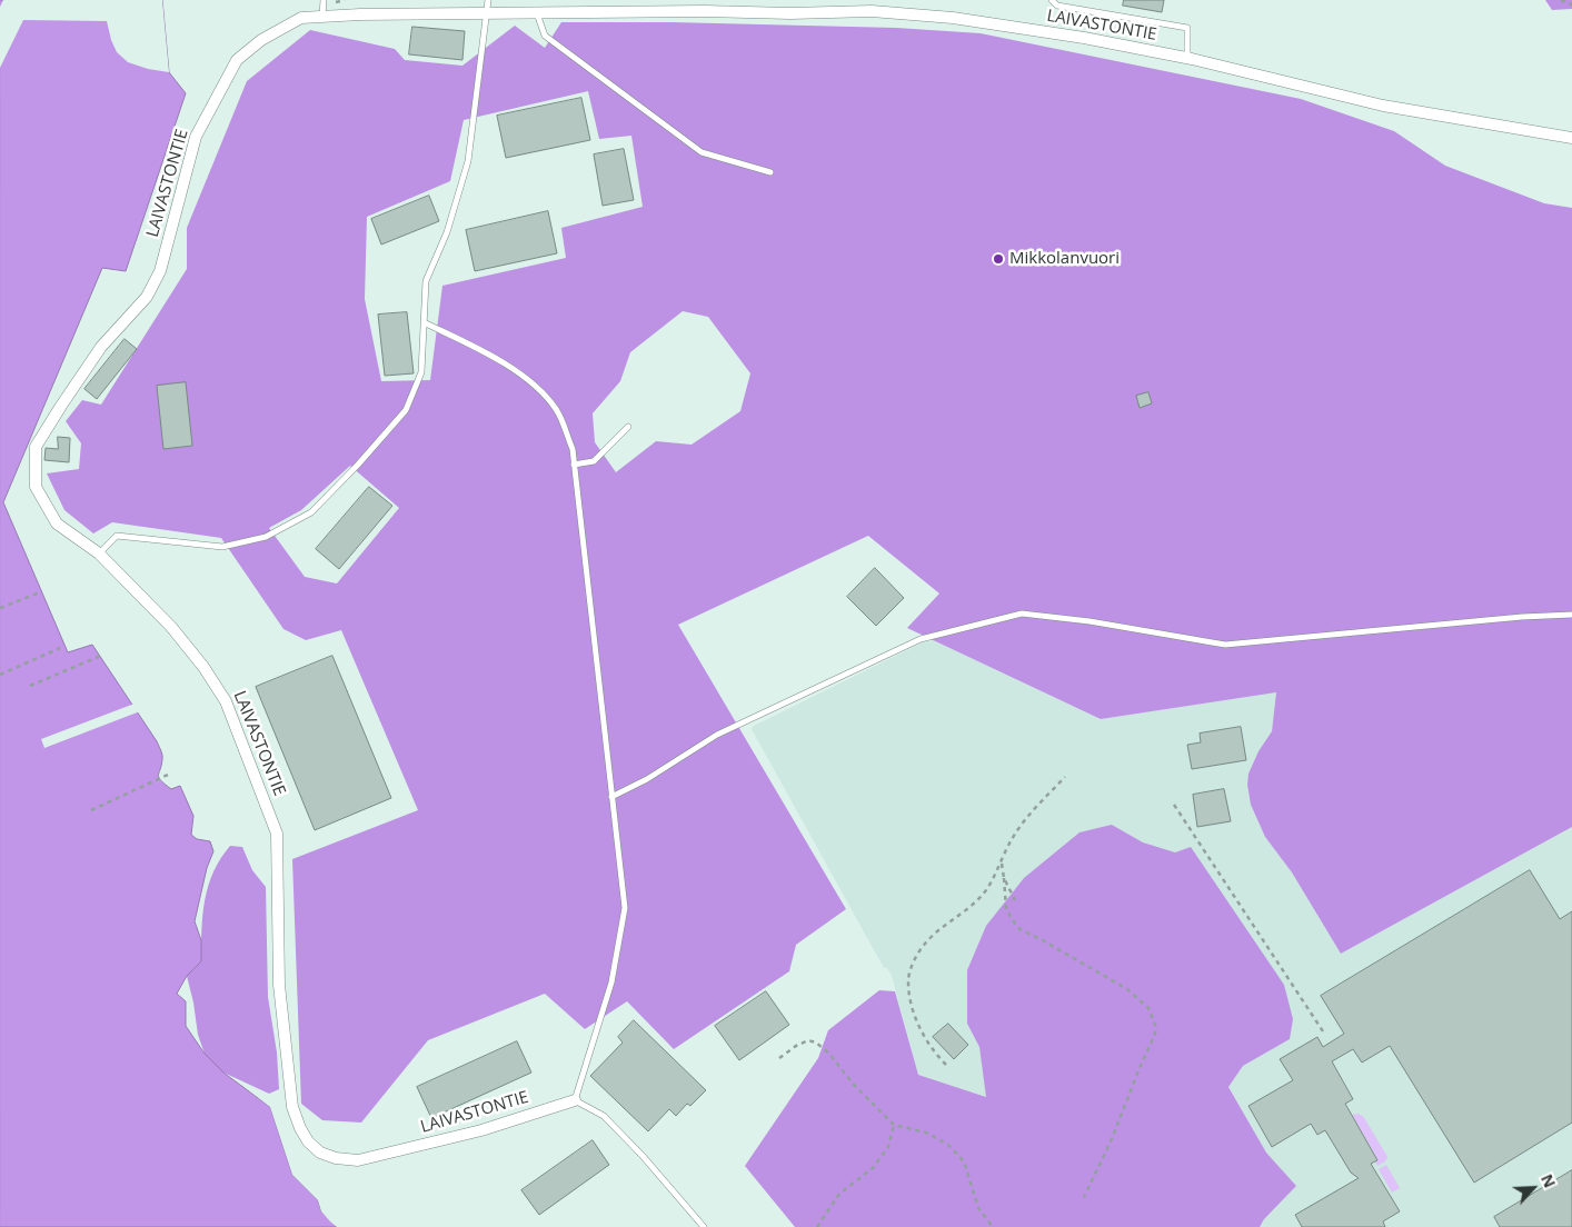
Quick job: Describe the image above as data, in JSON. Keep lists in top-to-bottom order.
{
  "streets": {
    "street": ["LAIVASTONTIE"]
  },
  "places": ["Mikkolanvuori"],
  "north": "top right"
}
